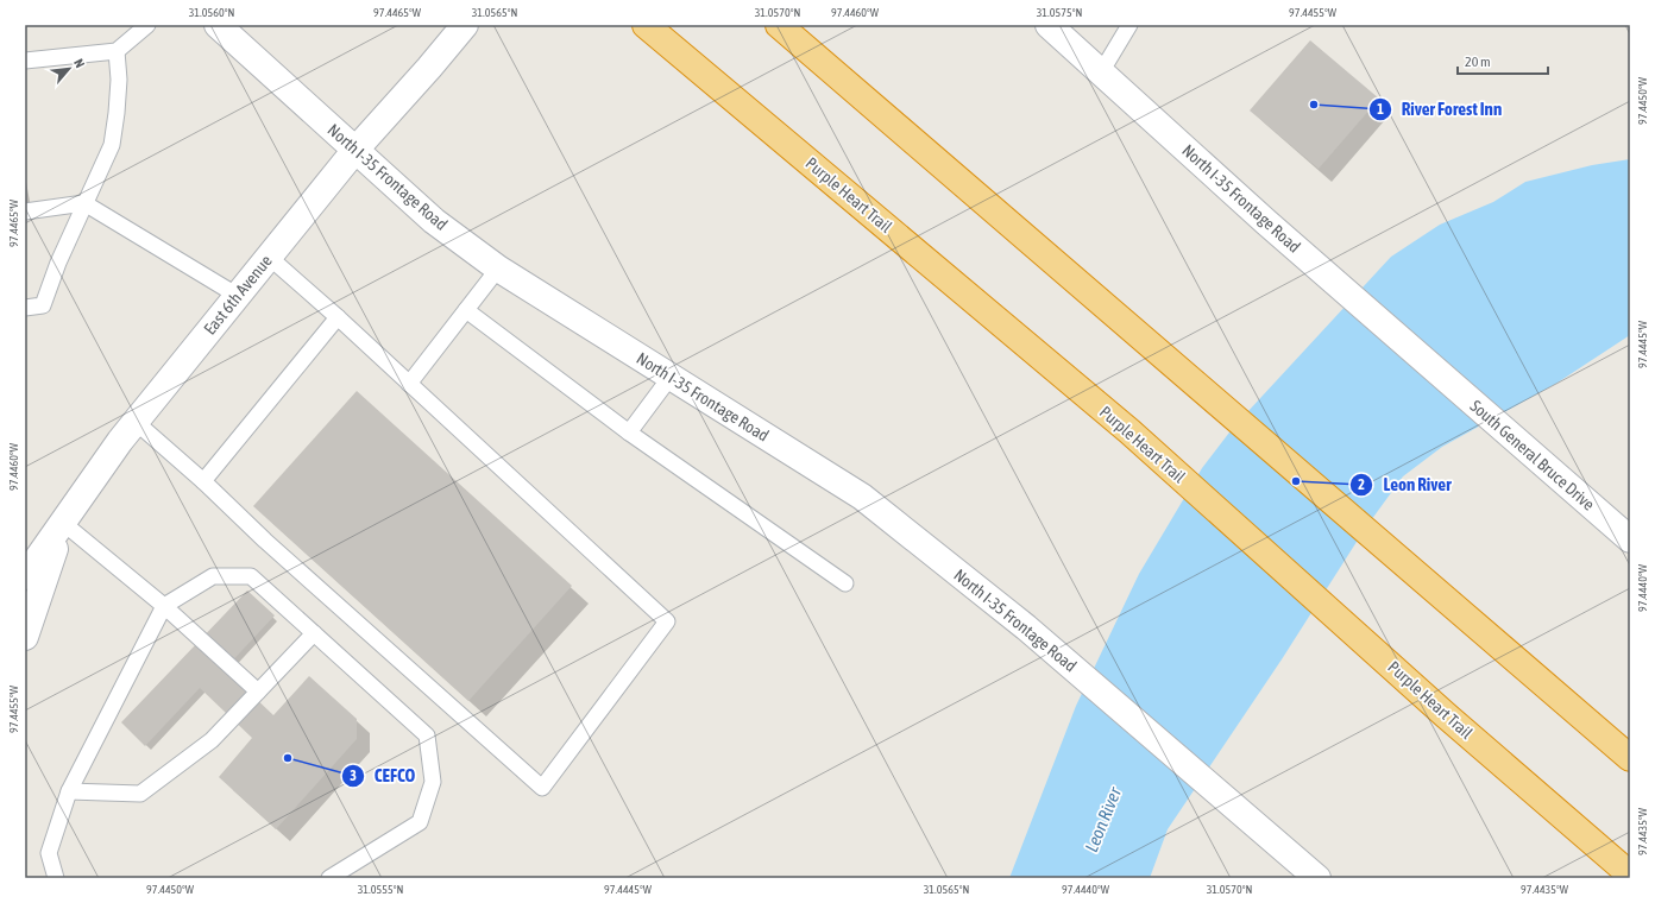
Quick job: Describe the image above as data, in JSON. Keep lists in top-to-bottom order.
{
  "streets": {
    "highway": ["Purple Heart Trail"],
    "main road": ["North I-35 Frontage Road", "East 6th Avenue", "South General Bruce Drive"]
  },
  "crossings": [
    ["North I-35 Frontage Road", "East 6th Avenue"],
    ["North I-35 Frontage Road", "South General Bruce Drive"]
  ],
  "water": ["Leon River"],
  "places": ["River Forest Inn", "Leon River", "CEFCO"],
  "scale_bar": "20 m",
  "north": "top right",
  "coordinates": [
    "31.0560°N",
    "97.4465°W",
    "31.0565°N",
    "31.0570°N",
    "97.4460°W",
    "31.0575°N",
    "97.4455°W",
    "97.4450°W",
    "97.4445°W",
    "97.4440°W",
    "97.4435°W",
    "31.0555°N"
  ]
}
